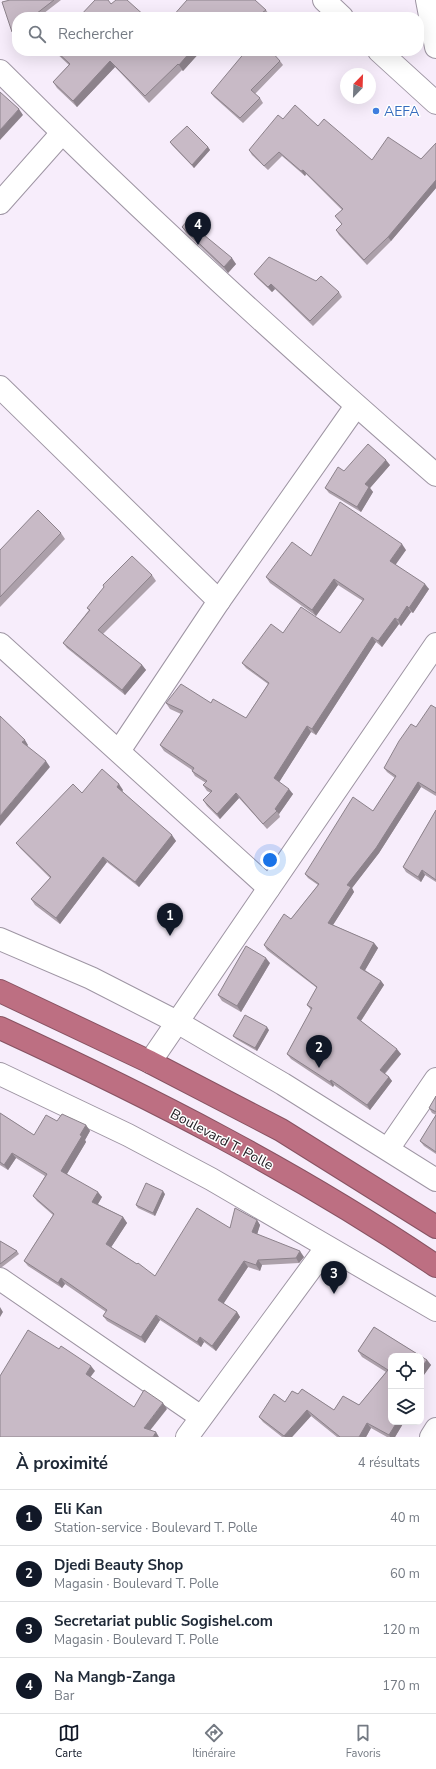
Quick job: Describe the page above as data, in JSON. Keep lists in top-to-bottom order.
{
  "streets": {
    "highway": ["Boulevard T. Polle"]
  },
  "places": ["AEFA"],
  "north": "top right",
  "page": {
    "search": "Rechercher",
    "pins": [
      "4",
      "1",
      "2",
      "3"
    ],
    "heading": ["À proximité", "4 résultats"],
    "list": [
      {
        "mark": "1",
        "name": "Eli Kan",
        "note": "Station-service · Boulevard T. Polle",
        "value": "40 m"
      },
      {
        "mark": "2",
        "name": "Djedi Beauty Shop",
        "note": "Magasin · Boulevard T. Polle",
        "value": "60 m"
      },
      {
        "mark": "3",
        "name": "Secretariat public Sogishel.com",
        "note": "Magasin · Boulevard T. Polle",
        "value": "120 m"
      },
      {
        "mark": "4",
        "name": "Na Mangb-Zanga",
        "note": "Bar",
        "value": "170 m"
      }
    ],
    "nav": ["Carte", "Itinéraire", "Favoris"]
  }
}
